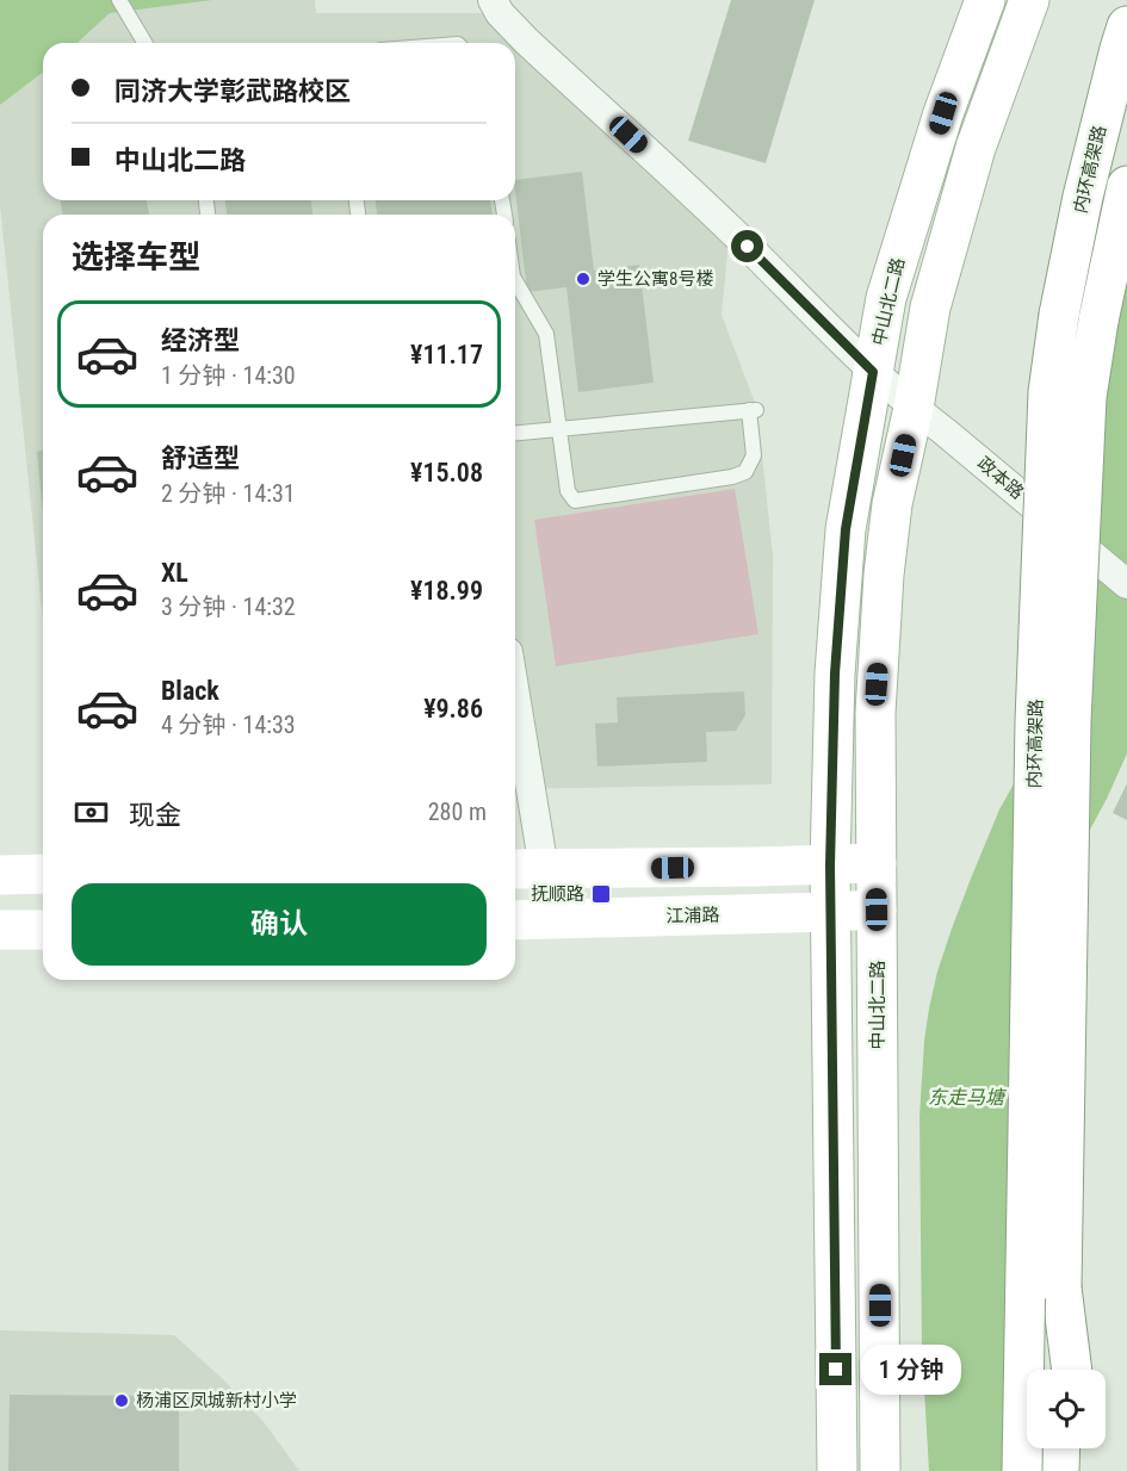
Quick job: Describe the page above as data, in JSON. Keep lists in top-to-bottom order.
{
  "streets": {
    "main road": ["内环高架路", "中山北二路", "江浦路"],
    "street": ["政本路"]
  },
  "crossings": [
    ["中山北二路", "政本路"],
    ["中山北二路", "江浦路"]
  ],
  "water": ["东走马塘"],
  "places": {
    "other": ["学生公寓8号楼", "杨浦区凤城新村小学"],
    "transit": ["抚顺路"]
  },
  "page": {
    "banner": ["同济大学彰武路校区", "中山北二路"],
    "heading": "选择车型",
    "list": [
      {
        "name": "经济型",
        "note": "1 分钟 · 14:30",
        "value": "¥11.17"
      },
      {
        "name": "舒适型",
        "note": "2 分钟 · 14:31",
        "value": "¥15.08"
      },
      {
        "name": "XL",
        "note": "3 分钟 · 14:32",
        "value": "¥18.99"
      },
      {
        "name": "Black",
        "note": "4 分钟 · 14:33",
        "value": "¥9.86"
      }
    ],
    "pay": ["现金", "280 m"],
    "buttons": "确认",
    "bubble": "1 分钟"
  }
}
